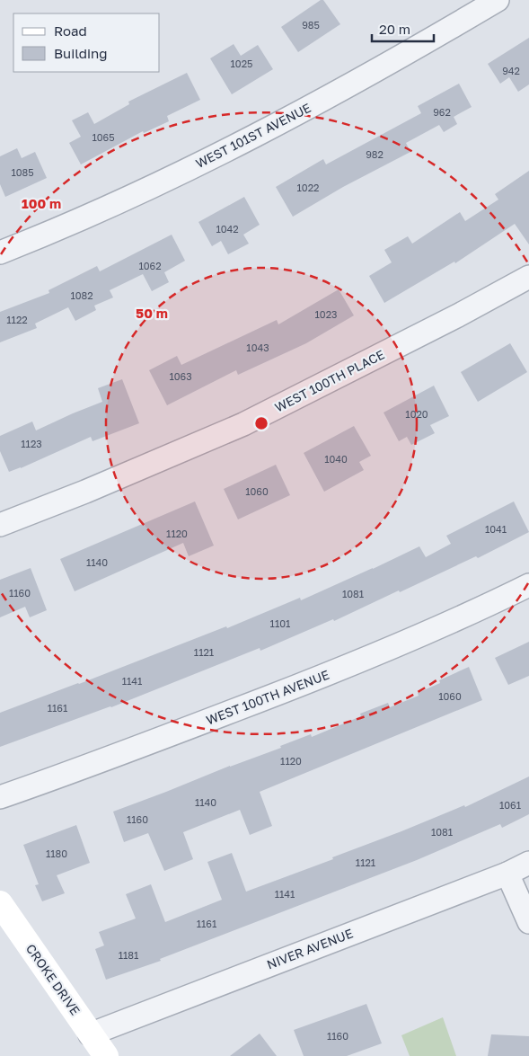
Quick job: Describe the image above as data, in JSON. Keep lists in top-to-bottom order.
{
  "streets": {
    "street": [
      "WEST 101ST AVENUE",
      "WEST 100TH PLACE",
      "WEST 100TH AVENUE",
      "NIVER AVENUE",
      "CROKE DRIVE"
    ]
  },
  "crossings": [
    ["NIVER AVENUE", "CROKE DRIVE"]
  ],
  "house_numbers": [
    "985",
    "1025",
    "942",
    "962",
    "1065",
    "982",
    "1085",
    "1022",
    "1042",
    "1062",
    "1082",
    "1023",
    "1122",
    "1043",
    "1063",
    "1020",
    "1123",
    "1040",
    "1060",
    "1041",
    "1120",
    "1140",
    "1160",
    "1081",
    "1101",
    "1121",
    "1141",
    "1060",
    "1161",
    "1120",
    "1140",
    "1061",
    "1160",
    "1081",
    "1180",
    "1121",
    "1141",
    "1161",
    "1181",
    "1160"
  ],
  "legend": ["Road", "Building"],
  "scale_bar": "20 m",
  "rings": ["100 m", "50 m"]
}
